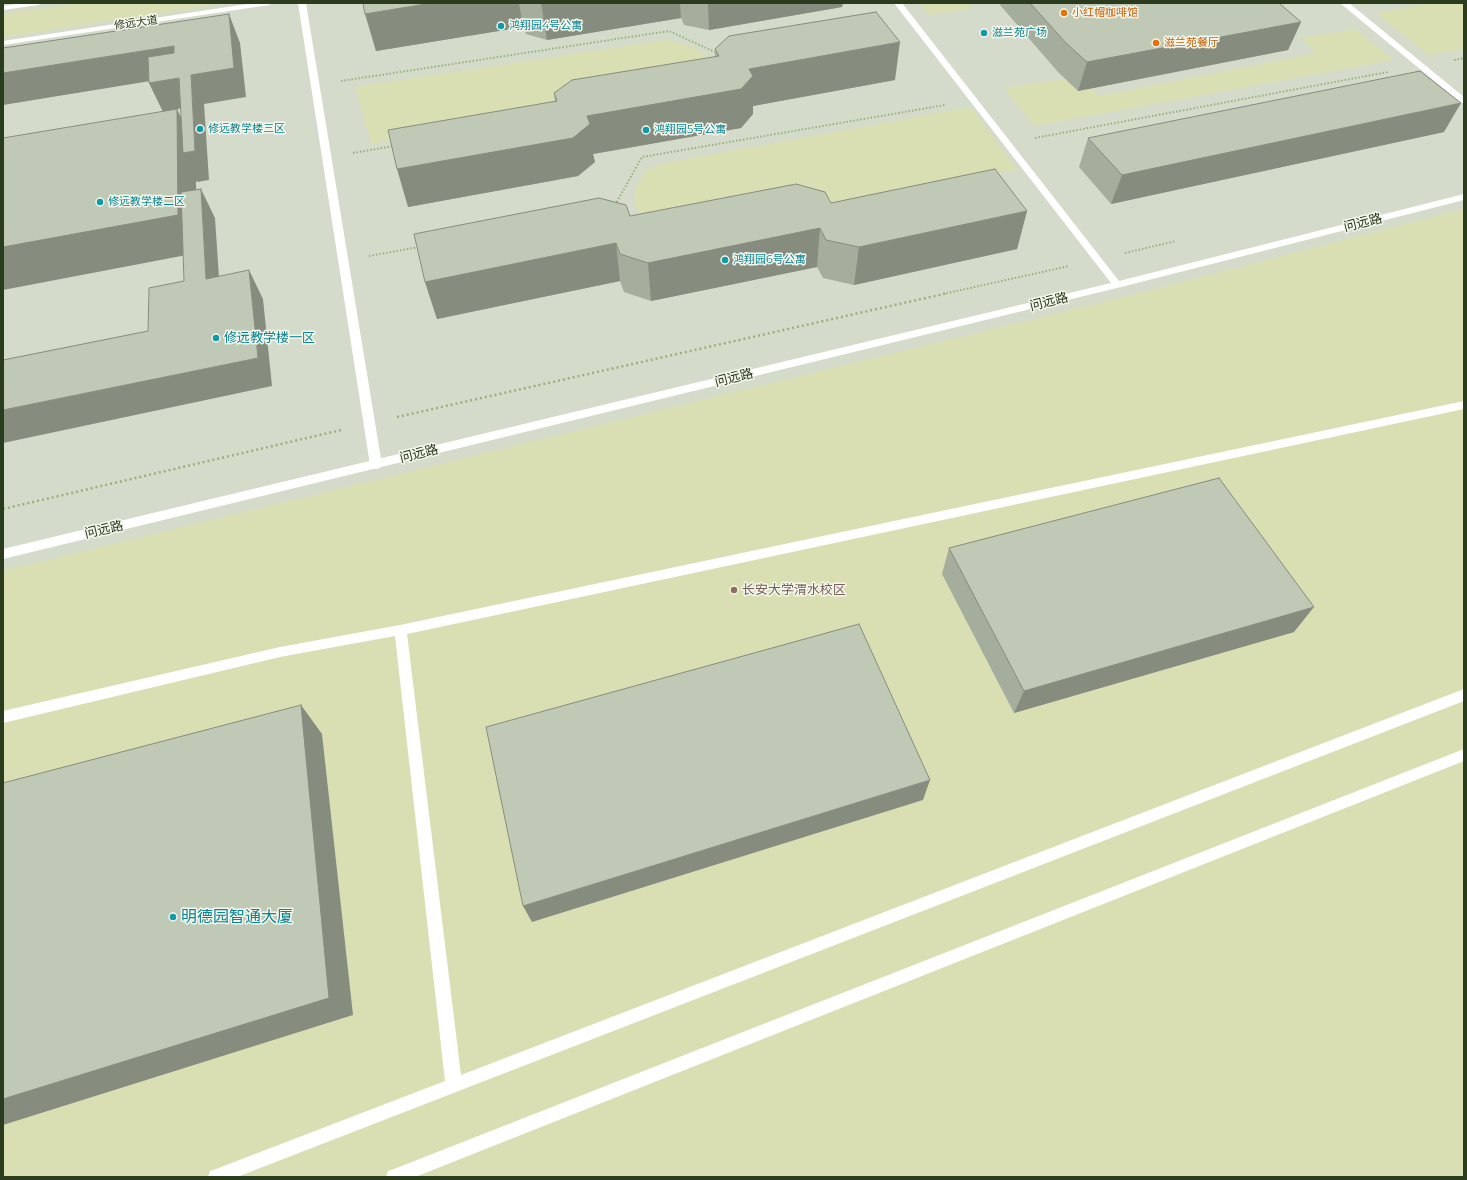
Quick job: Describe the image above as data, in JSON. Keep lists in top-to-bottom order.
{
  "streets": {
    "street": ["修远大道", "问远路"]
  },
  "places": [
    "小红帽咖啡馆",
    "鸿翔园4号公寓",
    "滋兰苑广场",
    "滋兰苑餐厅",
    "修远教学楼三区",
    "鸿翔园5号公寓",
    "修远教学楼二区",
    "鸿翔园6号公寓",
    "修远教学楼一区",
    "长安大学渭水校区",
    "明德园智通大厦"
  ]
}
